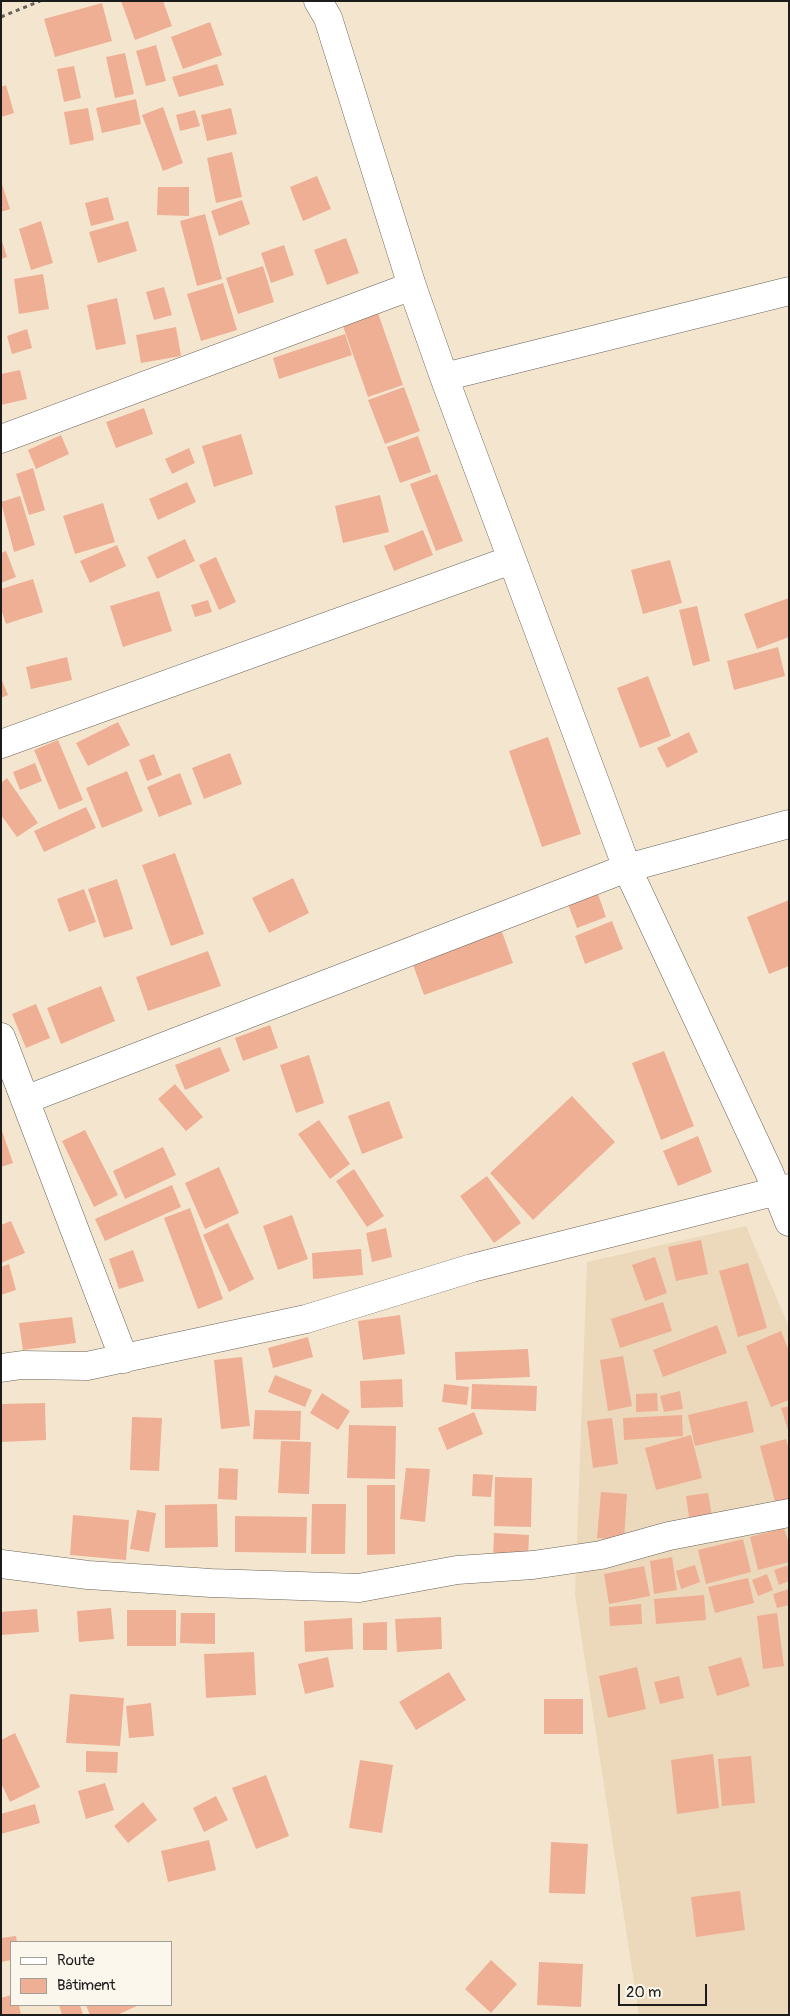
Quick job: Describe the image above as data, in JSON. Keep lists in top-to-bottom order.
{
  "legend": ["Route", "Bâtiment"],
  "scale_bar": "20 m"
}
